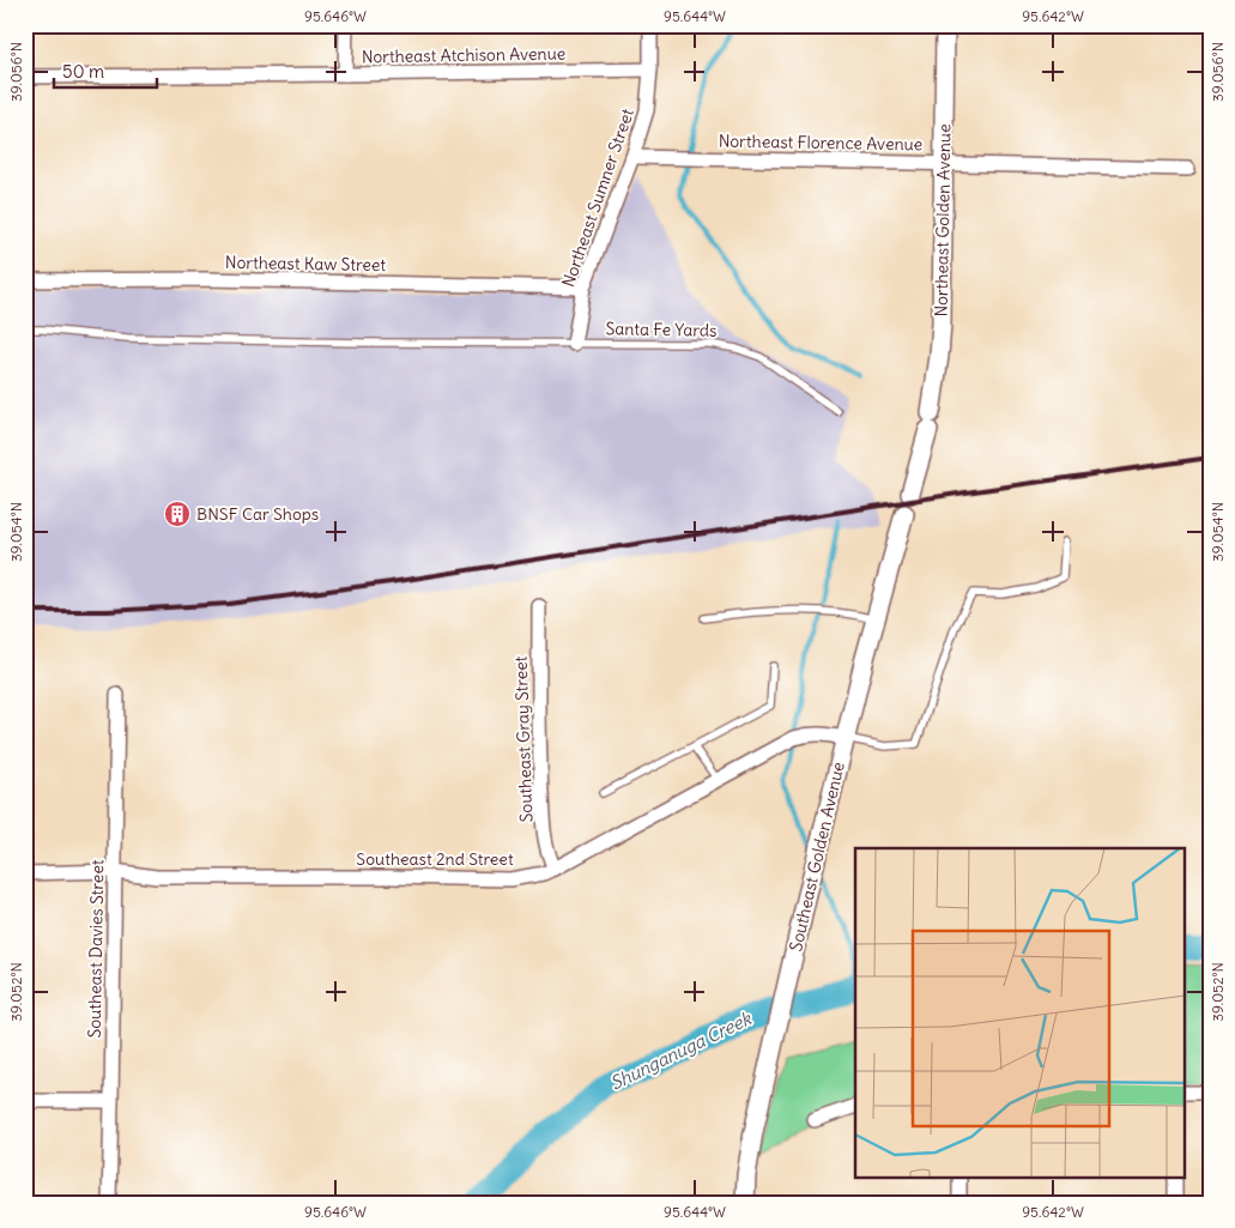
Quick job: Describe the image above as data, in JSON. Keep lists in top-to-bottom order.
{
  "streets": {
    "street": [
      "Northeast Atchison Avenue",
      "Northeast Florence Avenue",
      "Northeast Sumner Street",
      "Northeast Golden Avenue",
      "Northeast Kaw Street",
      "Southeast Gray Street",
      "Southeast Golden Avenue",
      "Southeast 2nd Street",
      "Southeast Davies Street"
    ],
    "lane": ["Santa Fe Yards"]
  },
  "crossings": [
    ["Northeast Atchison Avenue", "Northeast Sumner Street"],
    ["Northeast Florence Avenue", "Northeast Sumner Street"],
    ["Northeast Florence Avenue", "Northeast Golden Avenue"],
    ["Northeast Sumner Street", "Northeast Kaw Street"],
    ["Northeast Sumner Street", "Santa Fe Yards"],
    ["Southeast Gray Street", "Southeast 2nd Street"],
    ["Southeast Golden Avenue", "Southeast 2nd Street"],
    ["Southeast 2nd Street", "Southeast Davies Street"]
  ],
  "water": ["Shunganuga Creek"],
  "places": {
    "building": ["BNSF Car Shops"]
  },
  "scale_bar": "50 m",
  "coordinates": [
    "95.646°W",
    "95.644°W",
    "95.642°W",
    "39.056°N",
    "39.054°N",
    "39.052°N"
  ]
}
